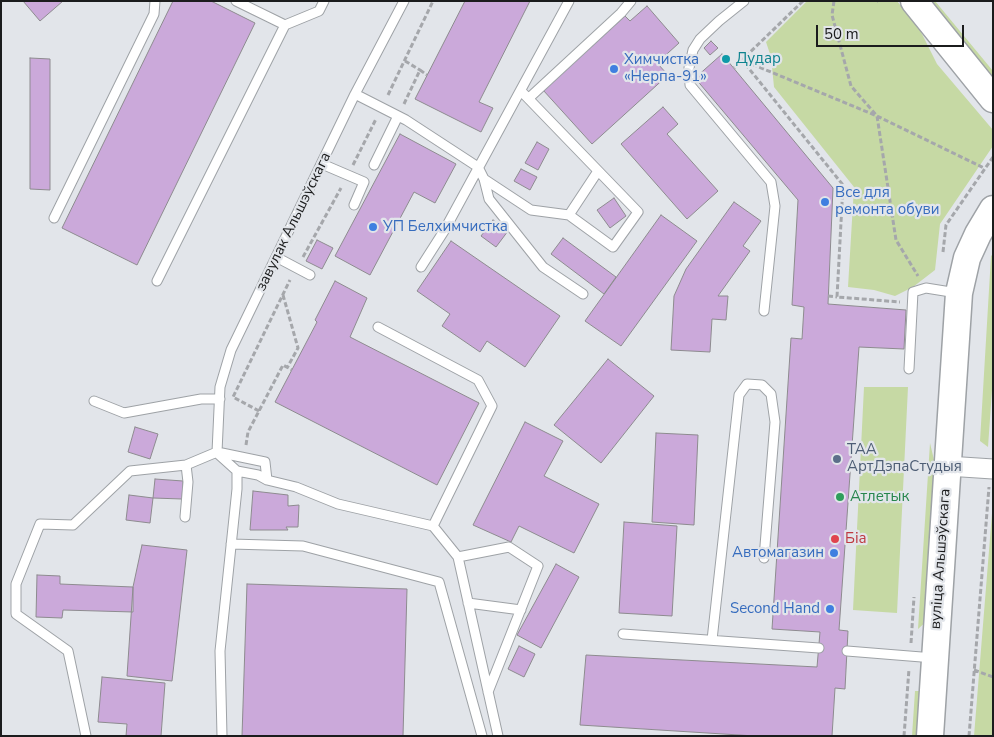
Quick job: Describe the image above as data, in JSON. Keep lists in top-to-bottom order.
{
  "streets": {
    "main road": ["вуліца Альшэўскага"],
    "lane": ["завулак Альшэўскага"]
  },
  "places": [
    "Дудар",
    "Химчистка «Нерпа-91»",
    "Все для ремонта обуви",
    "УП Белхимчистка",
    "ТАА АртДэпаСтудыя",
    "Атлетык",
    "Біа",
    "Автомагазин",
    "Second Hand"
  ],
  "scale_bar": "50 m"
}
